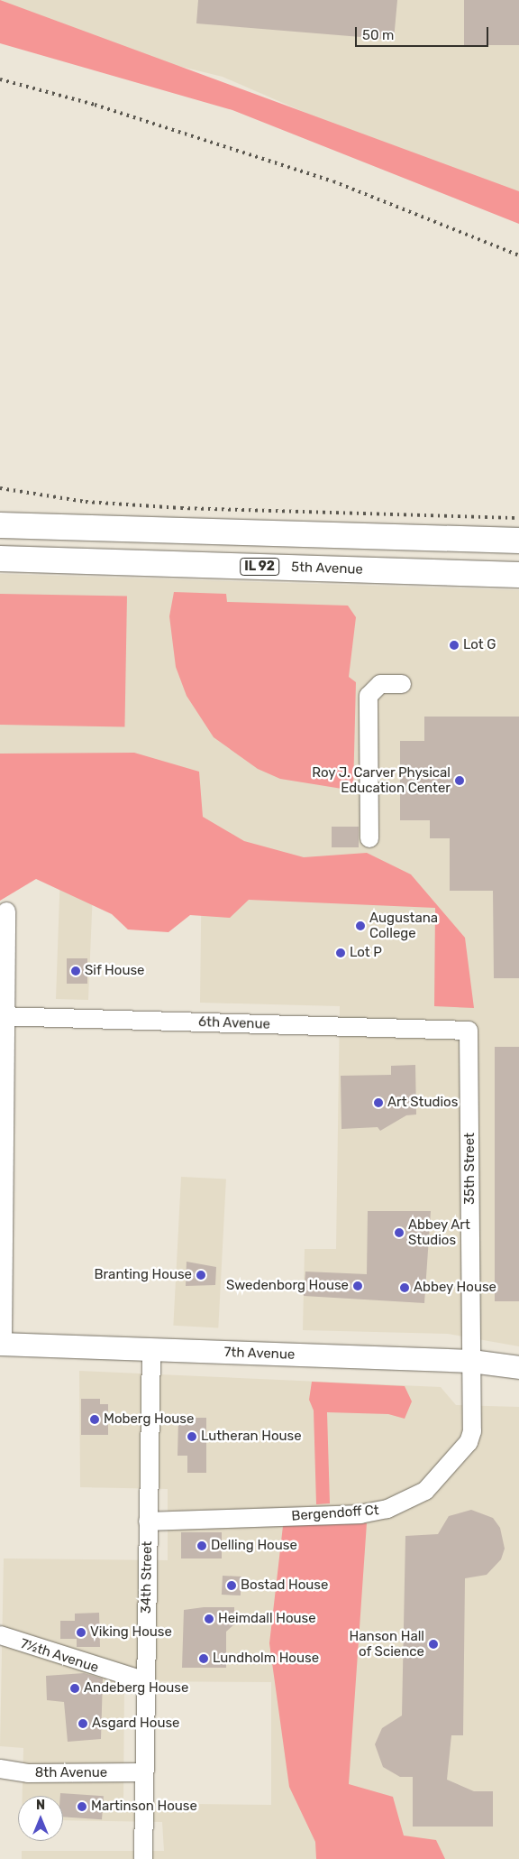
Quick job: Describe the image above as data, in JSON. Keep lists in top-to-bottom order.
{
  "streets": {
    "main road": ["IL 92", "5th Avenue"],
    "street": [
      "6th Avenue",
      "35th Street",
      "7th Avenue",
      "Bergendoff Ct",
      "34th Street",
      "7½th Avenue",
      "8th Avenue"
    ]
  },
  "crossings": [
    ["6th Avenue", "35th Street"],
    ["35th Street", "7th Avenue"],
    ["35th Street", "Bergendoff Ct"],
    ["7th Avenue", "Bergendoff Ct"],
    ["7th Avenue", "34th Street"],
    ["Bergendoff Ct", "34th Street"],
    ["34th Street", "7½th Avenue"],
    ["34th Street", "8th Avenue"]
  ],
  "places": [
    "Lot G",
    "Roy J. Carver Physical Education Center",
    "Augustana College",
    "Lot P",
    "Sif House",
    "Art Studios",
    "Abbey Art Studios",
    "Branting House",
    "Swedenborg House",
    "Abbey House",
    "Moberg House",
    "Lutheran House",
    "Delling House",
    "Bostad House",
    "Heimdall House",
    "Viking House",
    "Hanson Hall of Science",
    "Lundholm House",
    "Andeberg House",
    "Asgard House",
    "Martinson House"
  ],
  "scale_bar": "50 m",
  "north": "top"
}
